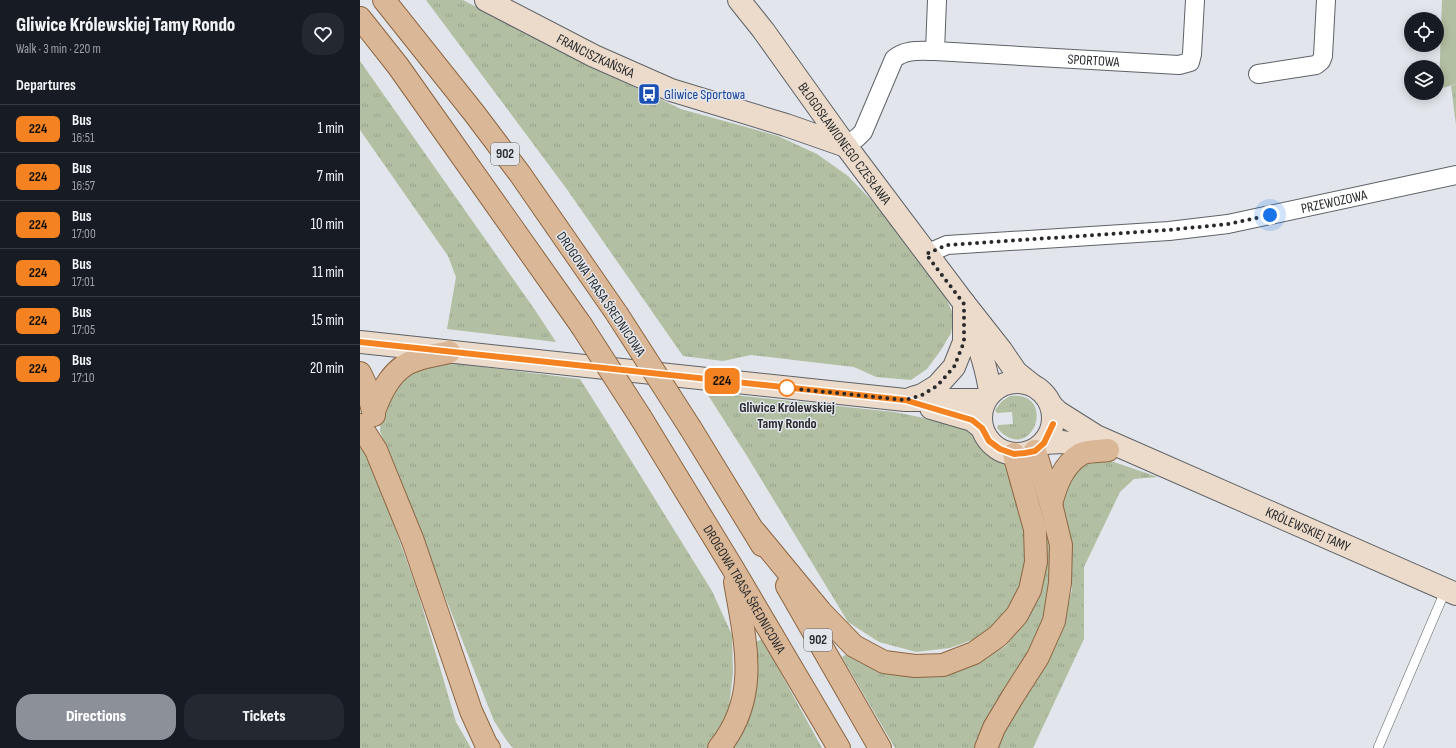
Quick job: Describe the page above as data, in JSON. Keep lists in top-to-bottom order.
{
  "streets": {
    "main road": ["902", "DROGOWA TRASA ŚREDNICOWA"],
    "street": [
      "FRANCISZKAŃSKA",
      "SPORTOWA",
      "BŁOGOSŁAWIONEGO CZESŁAWA",
      "PRZEWOZOWA",
      "KRÓLEWSKIEJ TAMY"
    ]
  },
  "crossings": [
    ["FRANCISZKAŃSKA", "SPORTOWA"],
    ["FRANCISZKAŃSKA", "BŁOGOSŁAWIONEGO CZESŁAWA"],
    ["SPORTOWA", "BŁOGOSŁAWIONEGO CZESŁAWA"],
    ["BŁOGOSŁAWIONEGO CZESŁAWA", "PRZEWOZOWA"],
    ["BŁOGOSŁAWIONEGO CZESŁAWA", "KRÓLEWSKIEJ TAMY"]
  ],
  "places": {
    "bus stop": ["Gliwice Sportowa"],
    "other": ["Gliwice Królewskiej Tamy Rondo"]
  },
  "lines": ["bus line 224"],
  "page": {
    "heading": [
      ["Gliwice Królewskiej Tamy Rondo", "Walk · 3 min · 220 m"],
      "Departures"
    ],
    "on_map": "224",
    "list": [
      {
        "mark": "224",
        "name": "Bus",
        "note": "16:51",
        "value": "1 min"
      },
      {
        "mark": "224",
        "name": "Bus",
        "note": "16:57",
        "value": "7 min"
      },
      {
        "mark": "224",
        "name": "Bus",
        "note": "17:00",
        "value": "10 min"
      },
      {
        "mark": "224",
        "name": "Bus",
        "note": "17:01",
        "value": "11 min"
      },
      {
        "mark": "224",
        "name": "Bus",
        "note": "17:05",
        "value": "15 min"
      },
      {
        "mark": "224",
        "name": "Bus",
        "note": "17:10",
        "value": "20 min"
      }
    ],
    "buttons": ["Directions", "Tickets"]
  }
}
